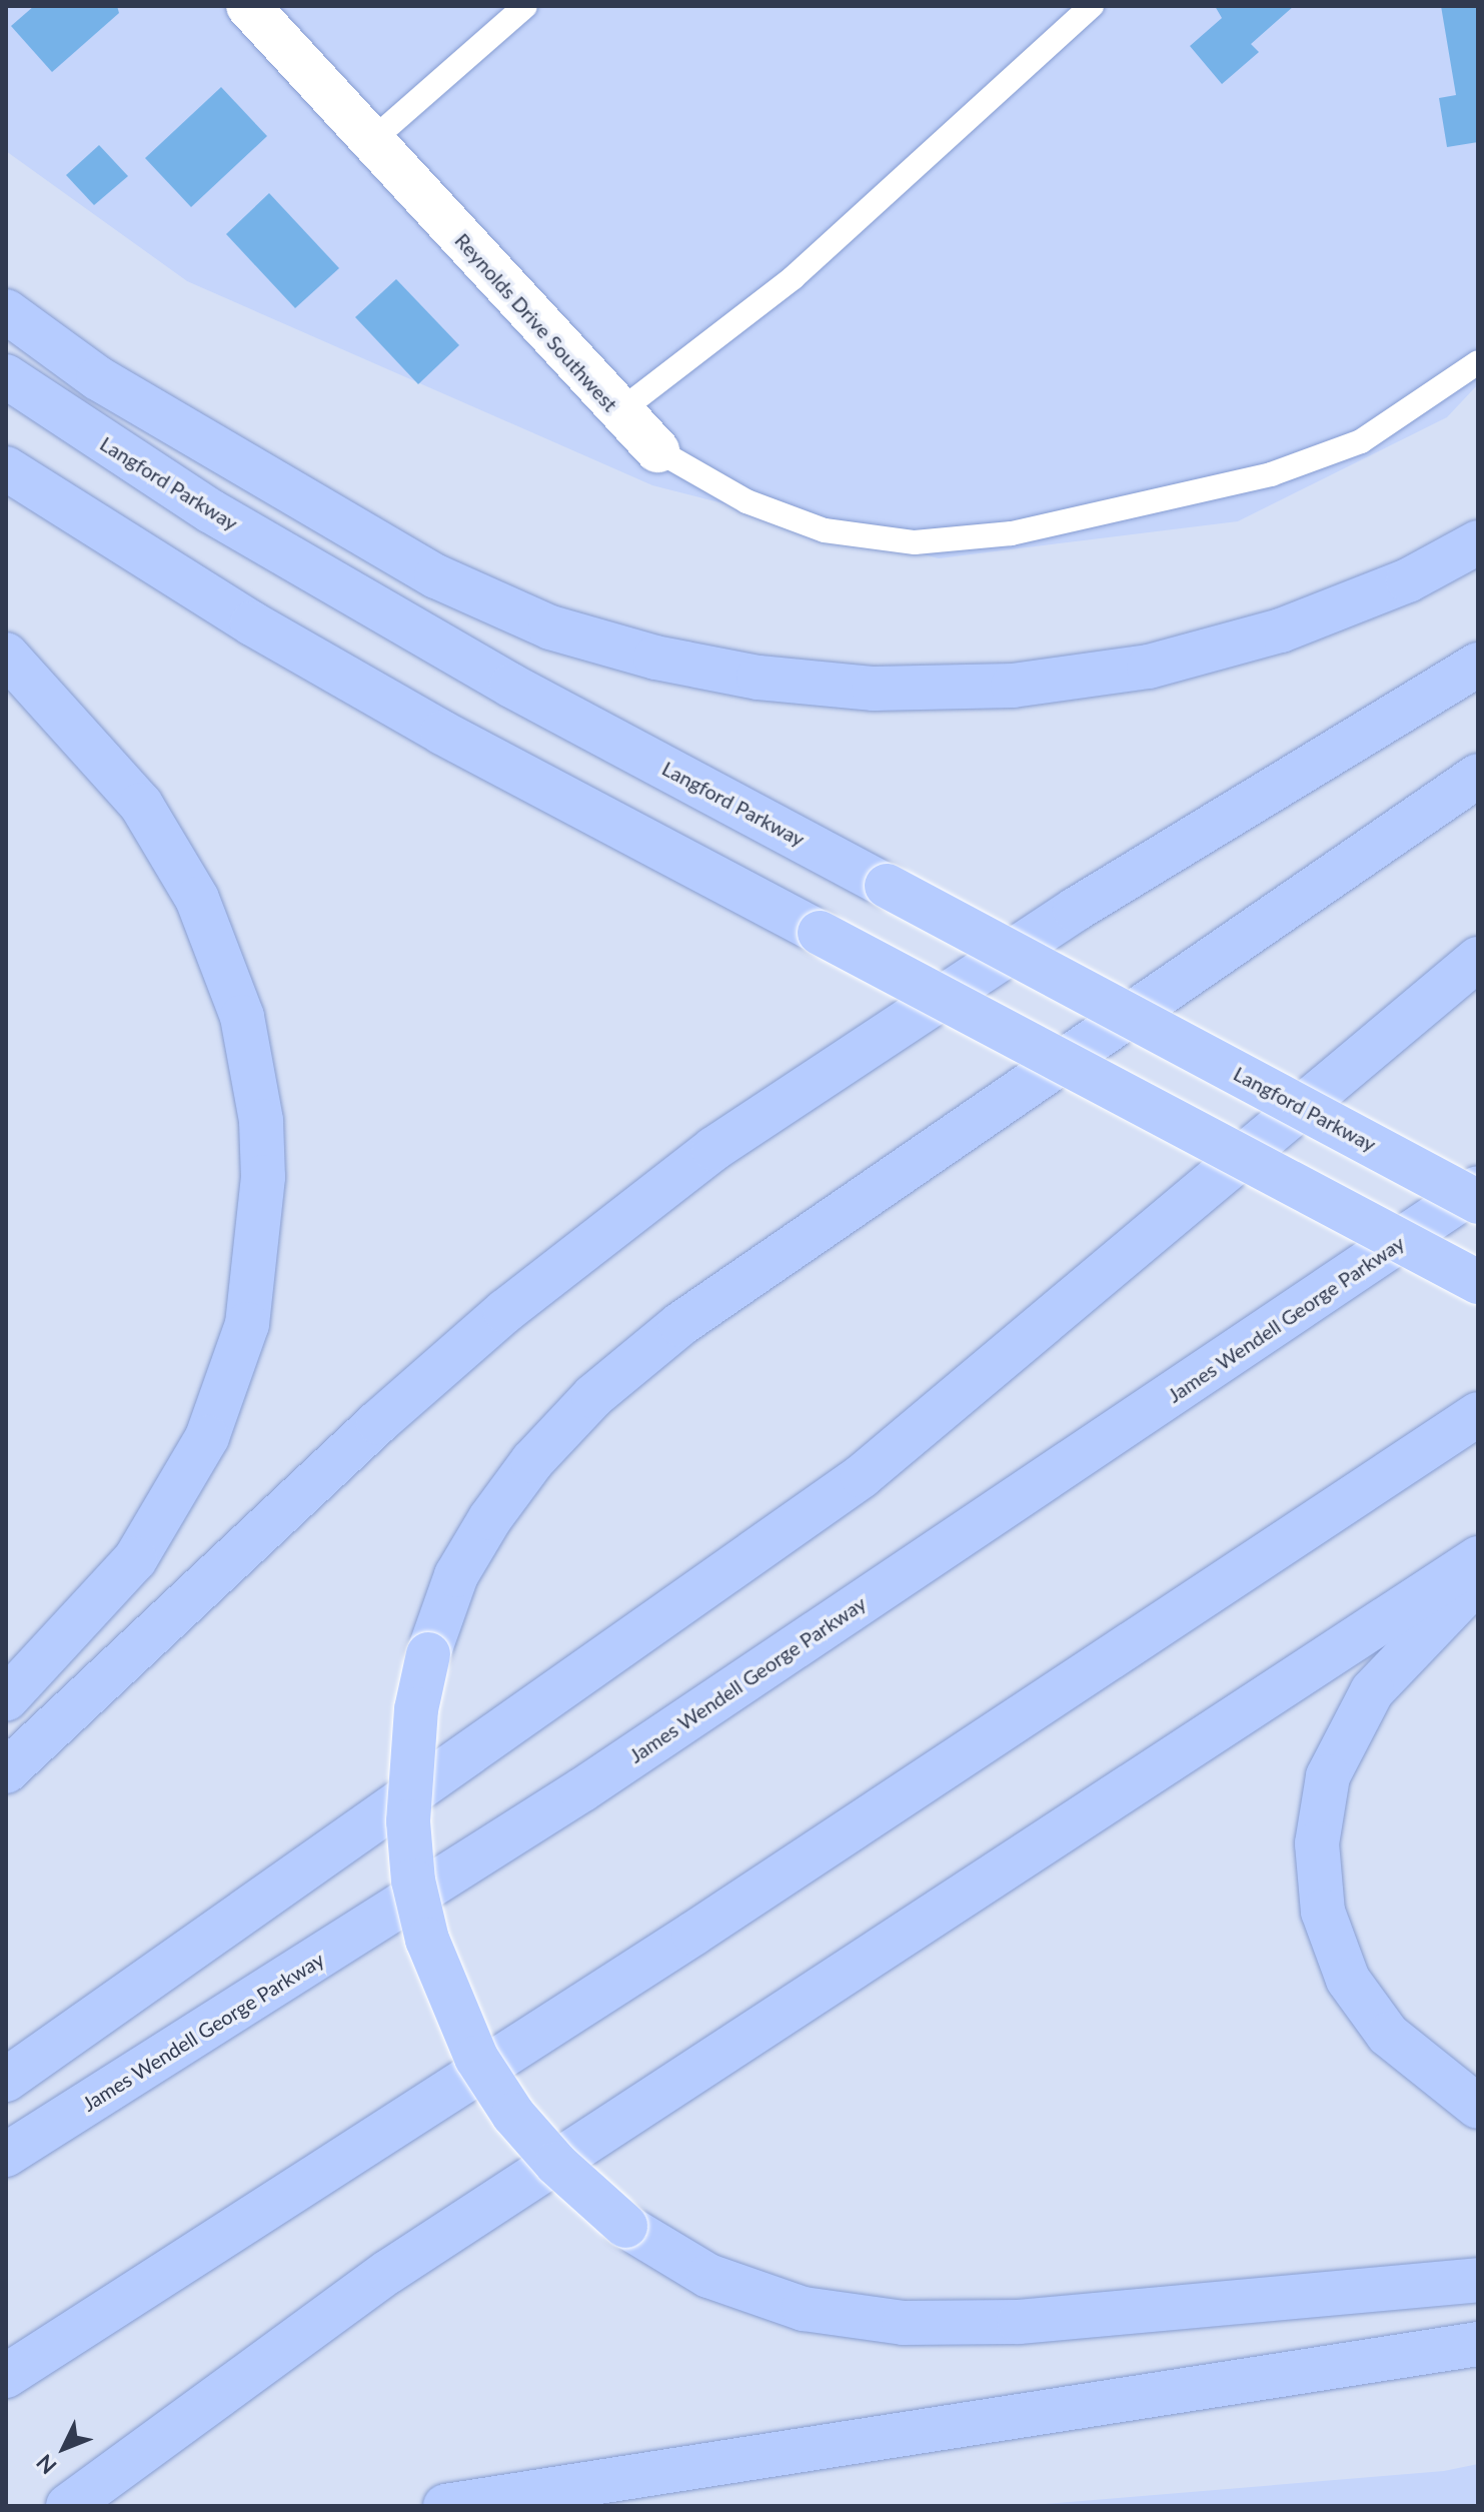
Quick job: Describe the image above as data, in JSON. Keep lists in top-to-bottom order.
{
  "streets": {
    "highway": ["Langford Parkway", "James Wendell George Parkway"],
    "street": ["Reynolds Drive Southwest"]
  },
  "north": "bottom left"
}
